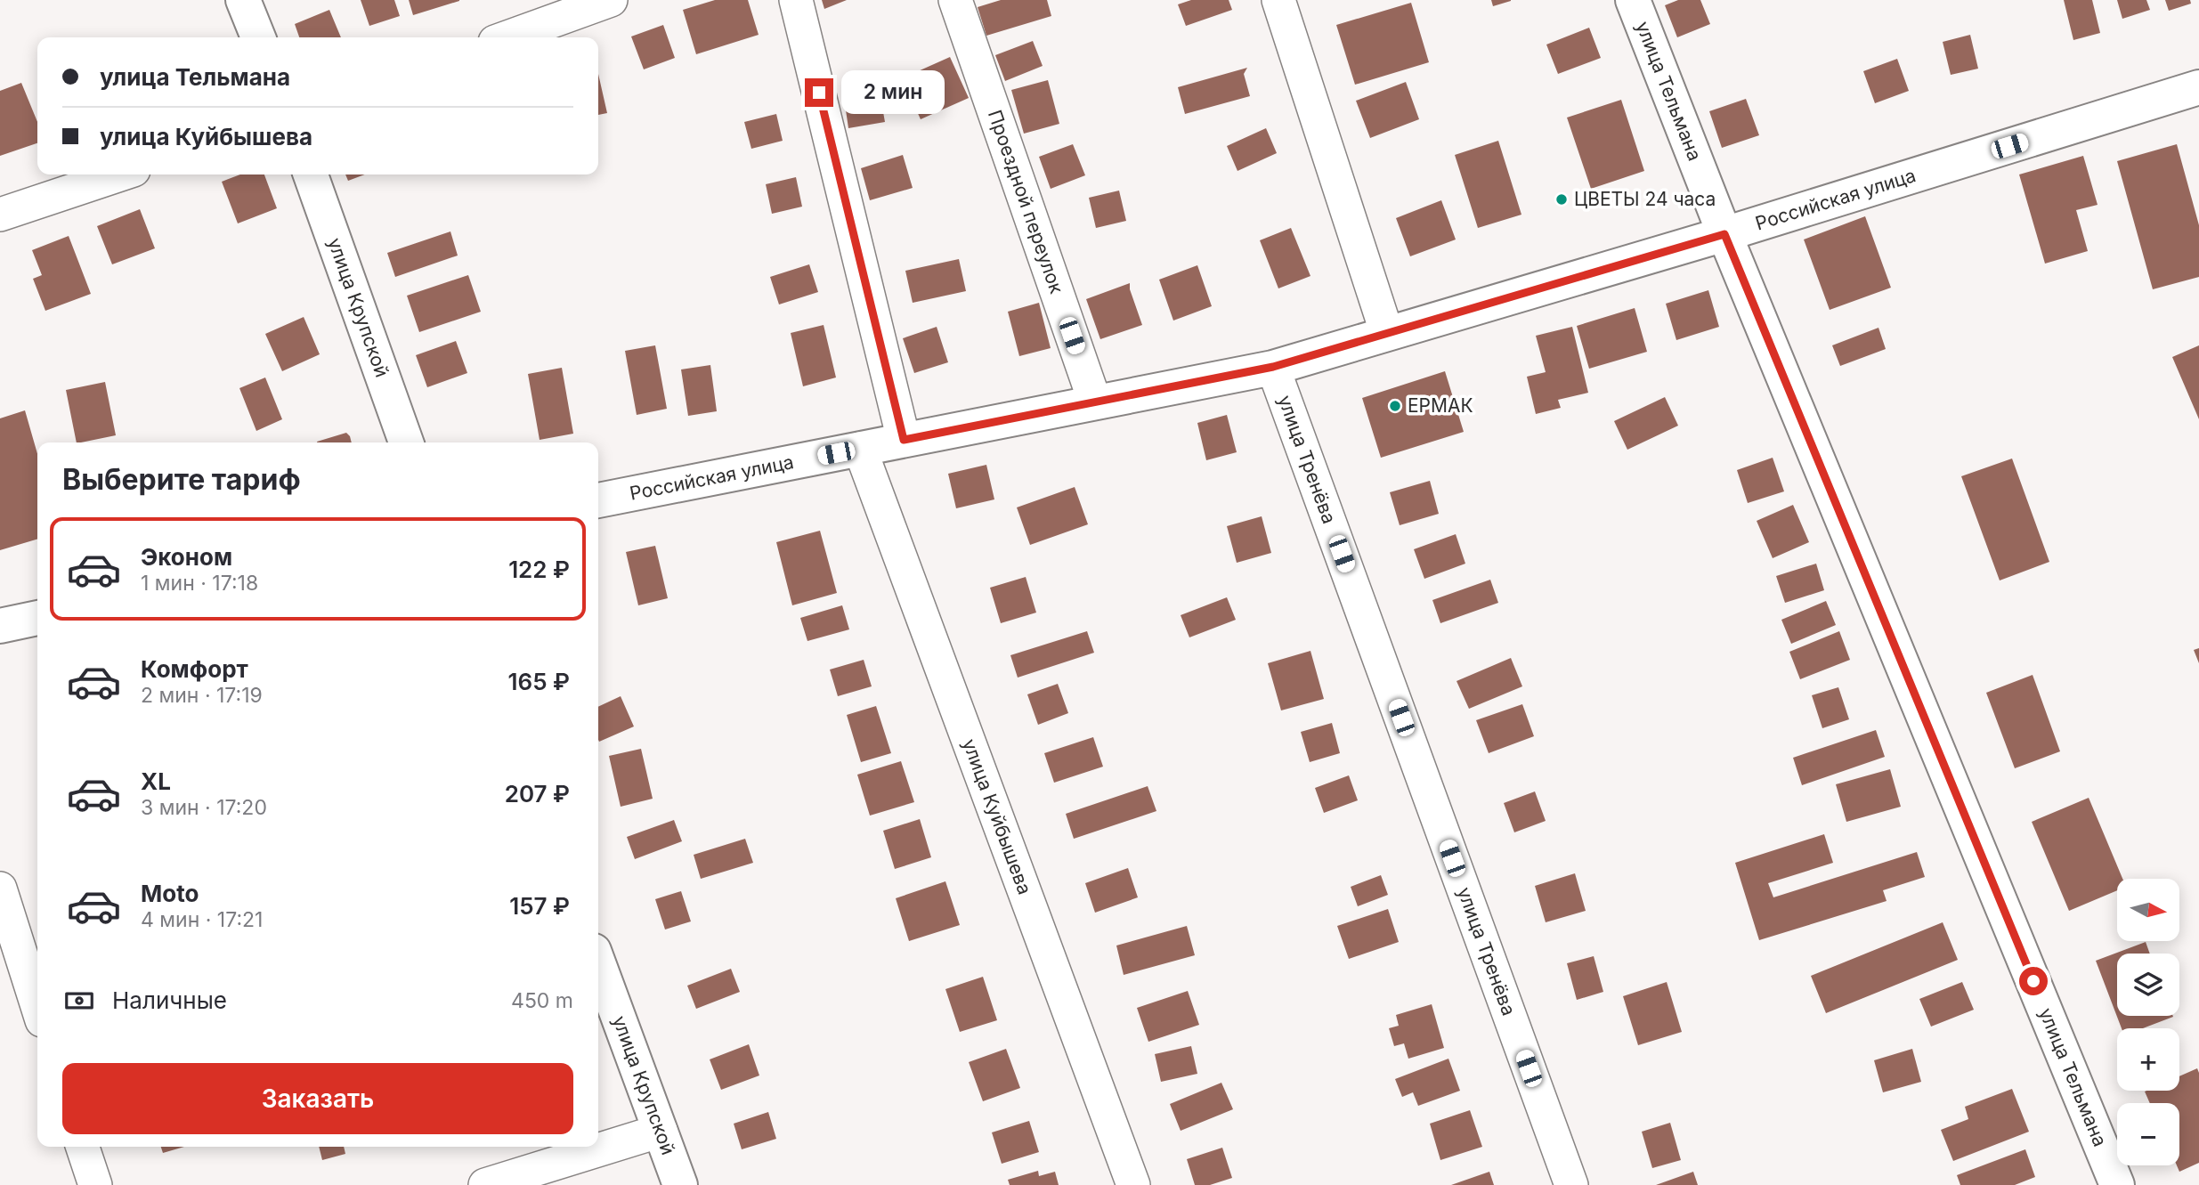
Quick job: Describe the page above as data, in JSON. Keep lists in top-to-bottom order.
{
  "streets": {
    "street": [
      "улица Тельмана",
      "Российская улица",
      "Проездной переулок",
      "улица Крупской",
      "улица Тренёва",
      "улица Куйбышева"
    ]
  },
  "crossings": [
    ["улица Тельмана", "Российская улица"],
    ["Российская улица", "Проездной переулок"],
    ["Российская улица", "улица Тренёва"],
    ["Российская улица", "улица Куйбышева"]
  ],
  "places": ["ЦВЕТЫ 24 часа", "ЕРМАК"],
  "north": "right",
  "page": {
    "banner": ["улица Тельмана", "улица Куйбышева"],
    "bubble": "2 мин",
    "heading": "Выберите тариф",
    "list": [
      {
        "name": "Эконом",
        "note": "1 мин · 17:18",
        "value": "122 ₽"
      },
      {
        "name": "Комфорт",
        "note": "2 мин · 17:19",
        "value": "165 ₽"
      },
      {
        "name": "XL",
        "note": "3 мин · 17:20",
        "value": "207 ₽"
      },
      {
        "name": "Moto",
        "note": "4 мин · 17:21",
        "value": "157 ₽"
      }
    ],
    "map_buttons": ["+", "−"],
    "pay": ["Наличные", "450 m"],
    "buttons": "Заказать"
  }
}
